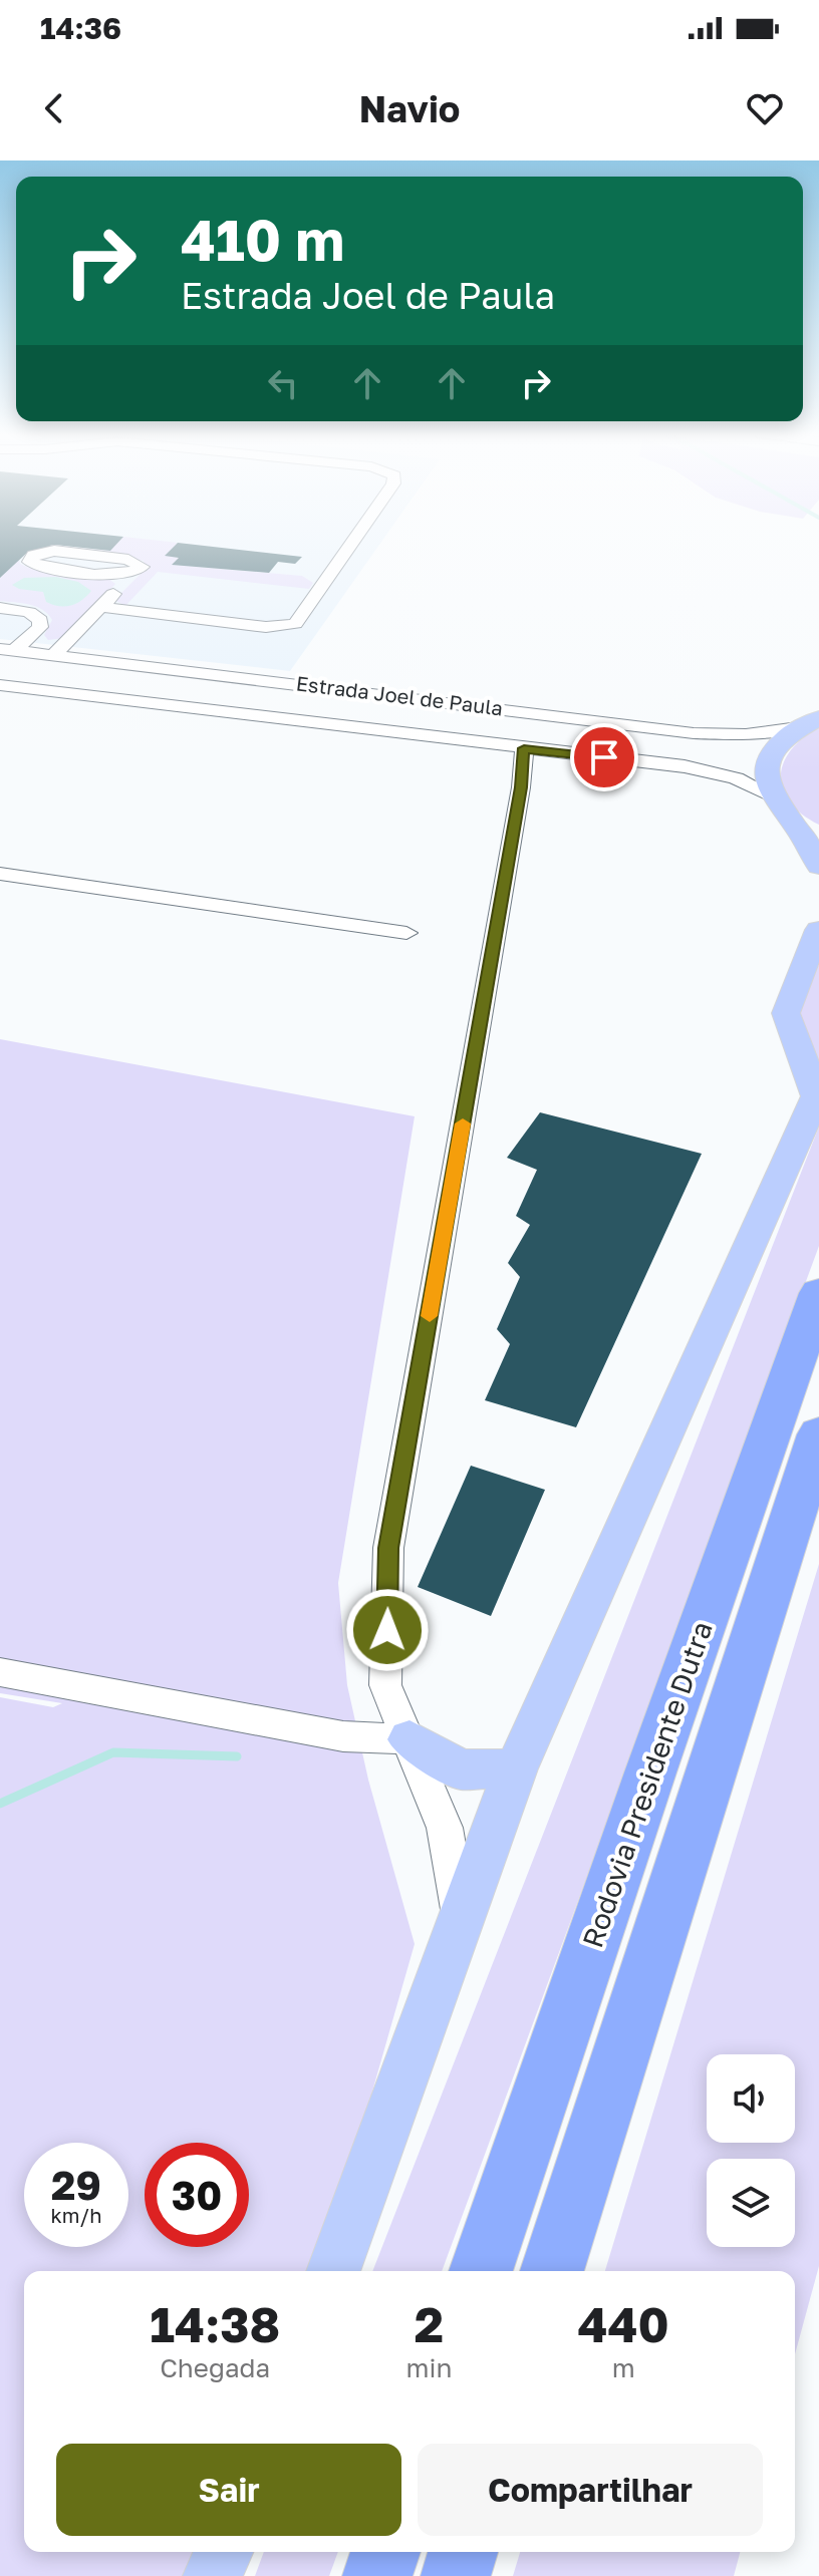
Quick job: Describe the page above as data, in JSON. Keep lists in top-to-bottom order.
{
  "streets": {
    "highway": ["Rodovia Presidente Dutra"],
    "street": ["Estrada Joel de Paula"]
  },
  "page": {
    "status": "14:36",
    "header": "Navio",
    "turn": ["410 m", "Estrada Joel de Paula"],
    "speed": "29 km/h",
    "limit": "30",
    "eta": [
      "14:38",
      "Chegada",
      "2",
      "min",
      "440",
      "m"
    ],
    "buttons": ["Sair", "Compartilhar"]
  }
}
